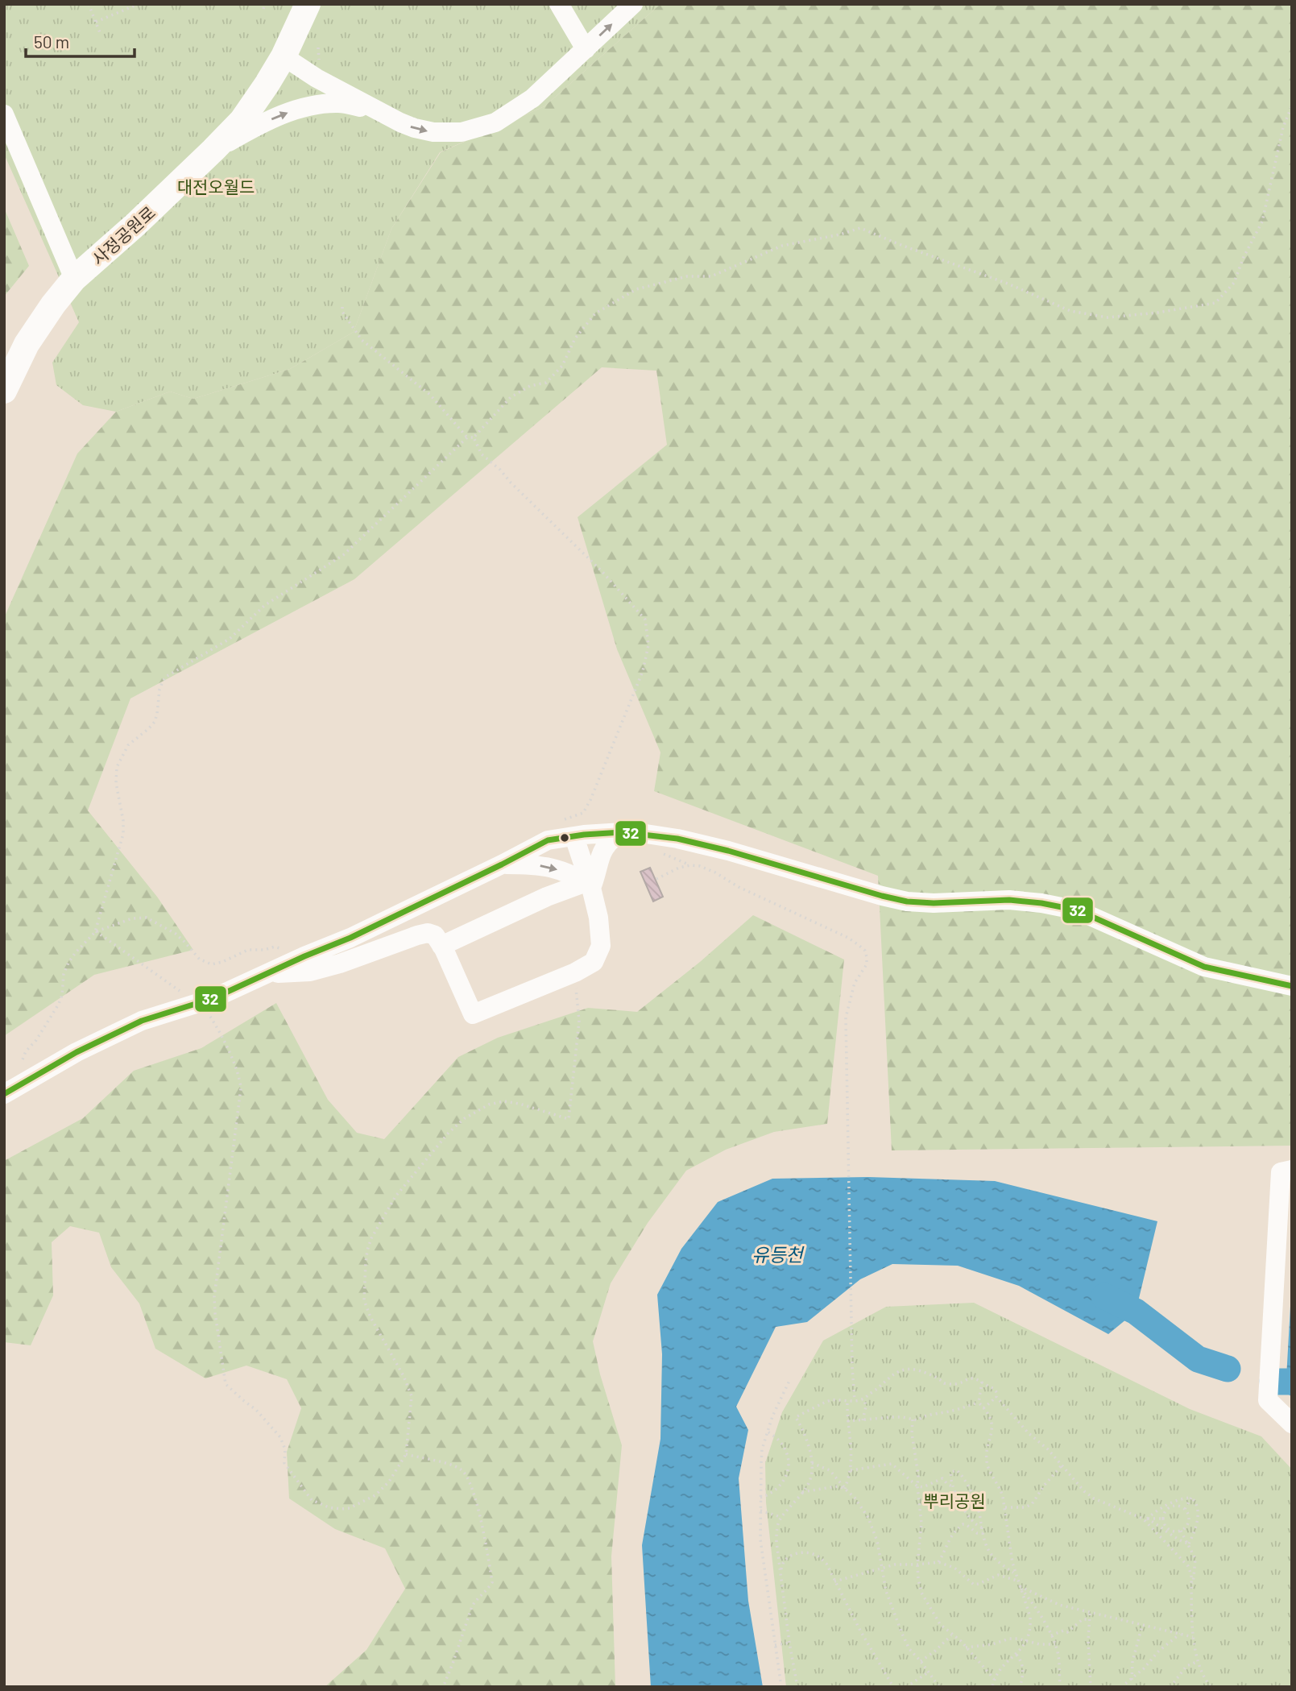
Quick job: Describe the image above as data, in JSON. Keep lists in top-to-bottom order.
{
  "streets": {
    "main road": ["사정공원로"]
  },
  "water": ["유등천"],
  "parks": ["대전오월드", "뿌리공원"],
  "lines": ["transit line 32"],
  "scale_bar": "50 m"
}
